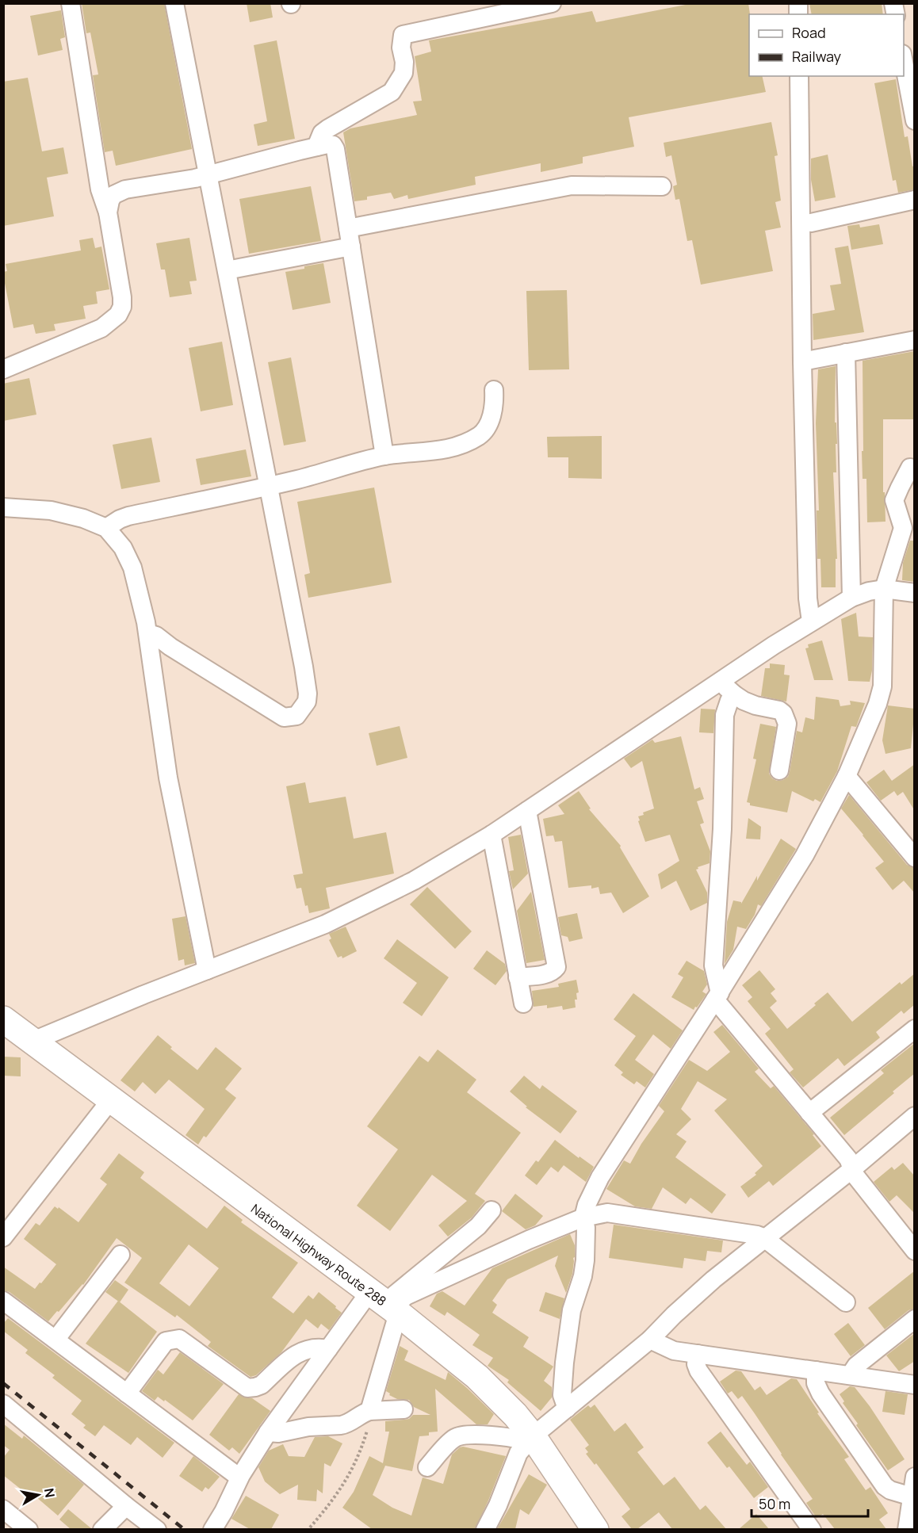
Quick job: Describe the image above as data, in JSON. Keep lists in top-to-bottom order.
{
  "streets": {
    "highway": ["National Highway Route 288"]
  },
  "legend": ["Road", "Railway"],
  "scale_bar": "50 m",
  "north": "right"
}
